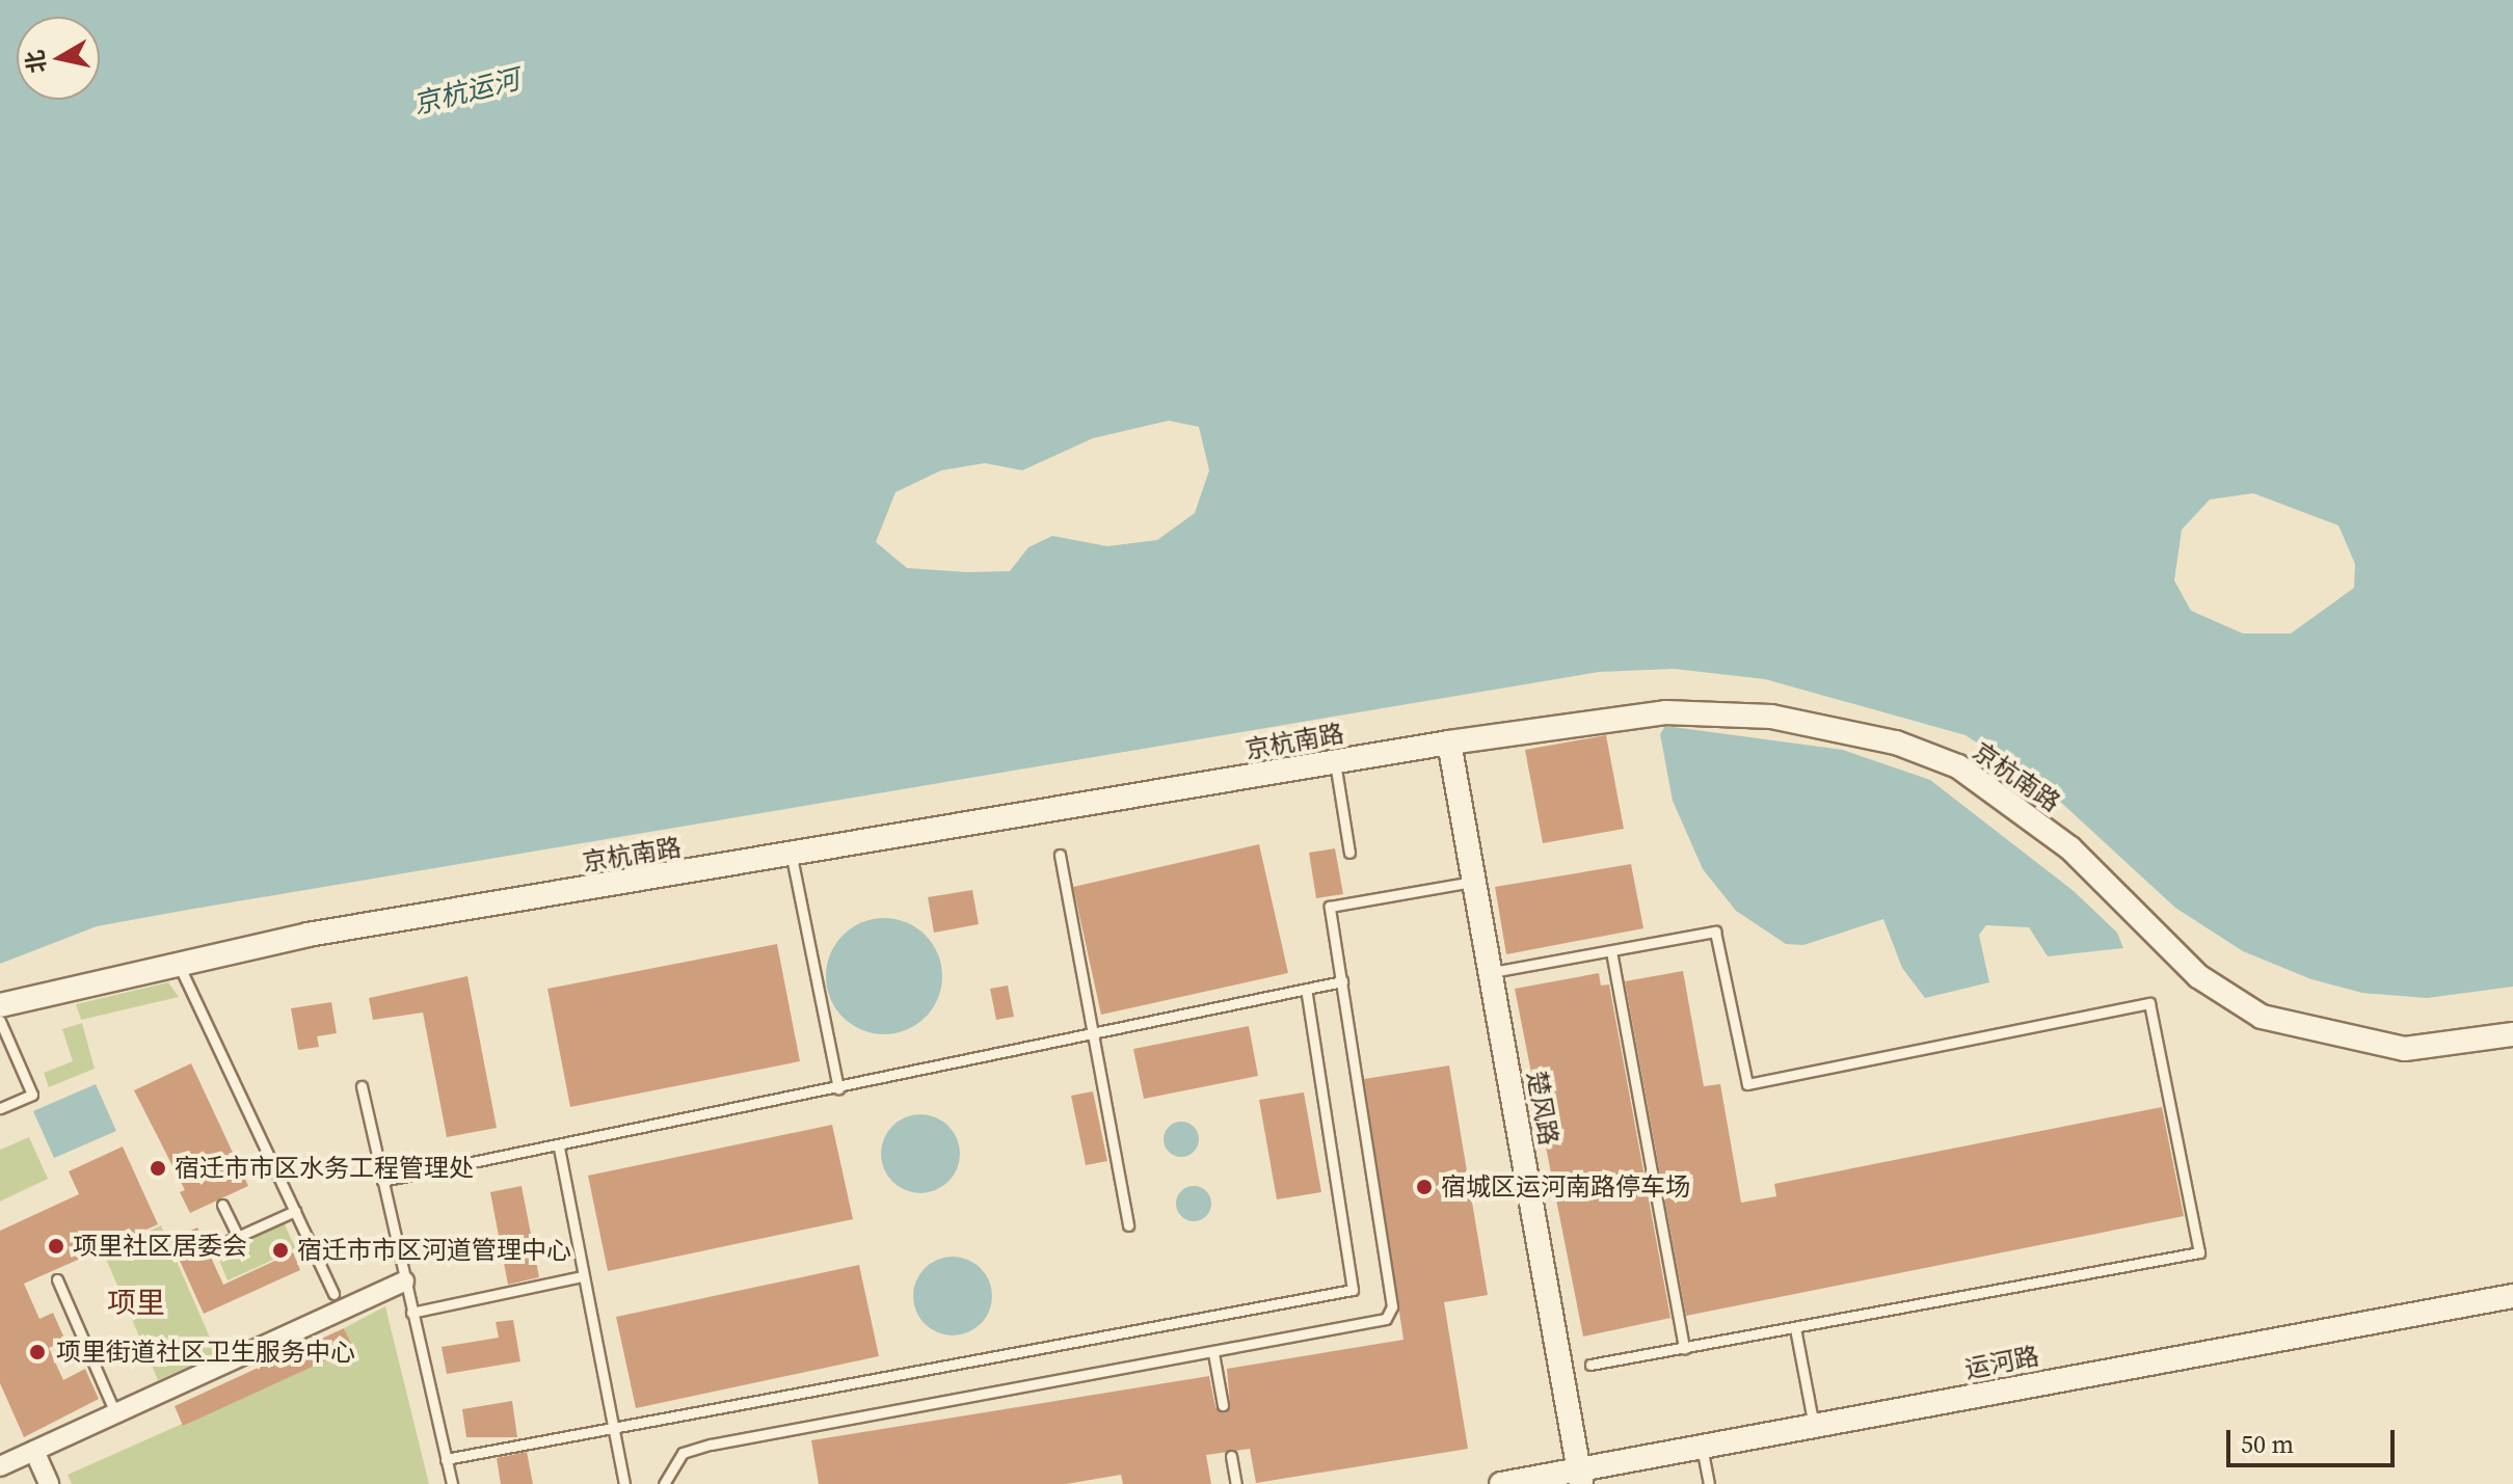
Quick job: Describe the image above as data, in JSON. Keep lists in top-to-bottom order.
{
  "streets": {
    "street": ["京杭南路", "楚风路", "运河路"]
  },
  "crossings": [
    ["京杭南路", "楚风路"],
    ["楚风路", "运河路"]
  ],
  "districts": ["项里"],
  "water": ["京杭运河"],
  "places": [
    "宿迁市市区水务工程管理处",
    "宿城区运河南路停车场",
    "项里社区居委会",
    "宿迁市市区河道管理中心",
    "项里街道社区卫生服务中心"
  ],
  "scale_bar": "50 m",
  "north": "left"
}
